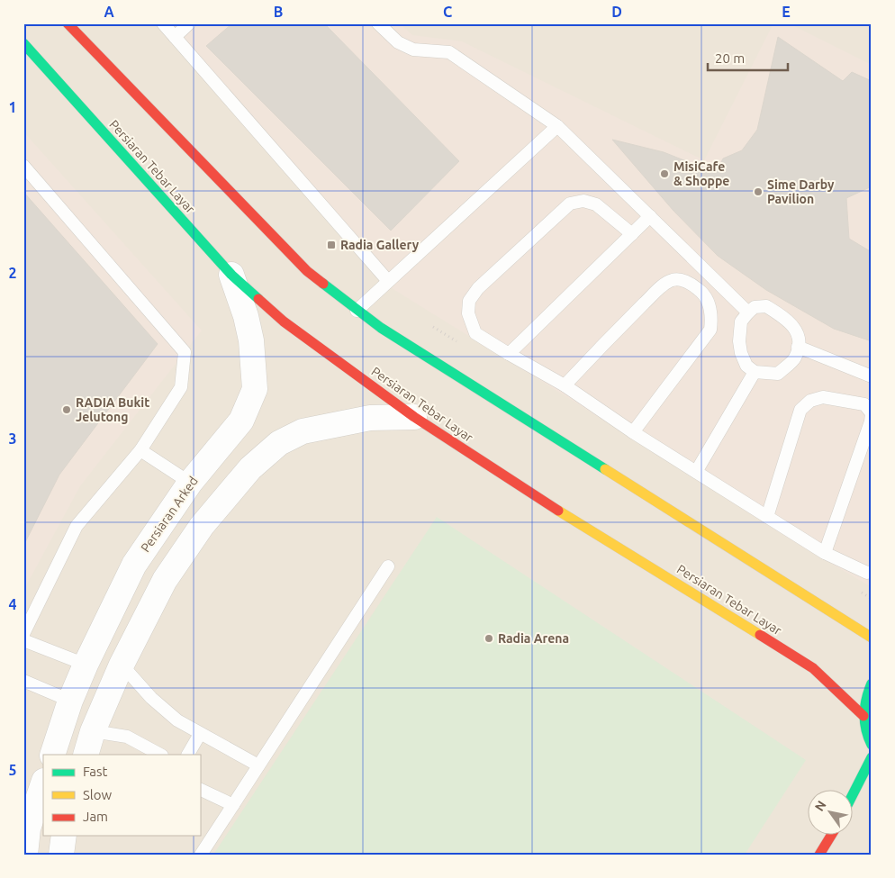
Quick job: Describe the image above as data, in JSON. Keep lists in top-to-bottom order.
{
  "streets": {
    "main road": ["Persiaran Tebar Layar"],
    "street": ["Persiaran Arked"]
  },
  "crossings": [
    ["Persiaran Tebar Layar", "Persiaran Arked"]
  ],
  "places": {
    "other": [
      "MisiCafe & Shoppe",
      "Sime Darby Pavilion",
      "RADIA Bukit Jelutong",
      "Radia Arena"
    ],
    "transit": ["Radia Gallery"]
  },
  "legend": ["Fast", "Slow", "Jam"],
  "scale_bar": "20 m",
  "north": "top left",
  "grid": {
    "columns": [
      "A",
      "B",
      "C",
      "D",
      "E"
    ],
    "rows": [
      "1",
      "2",
      "3",
      "4",
      "5"
    ]
  }
}
